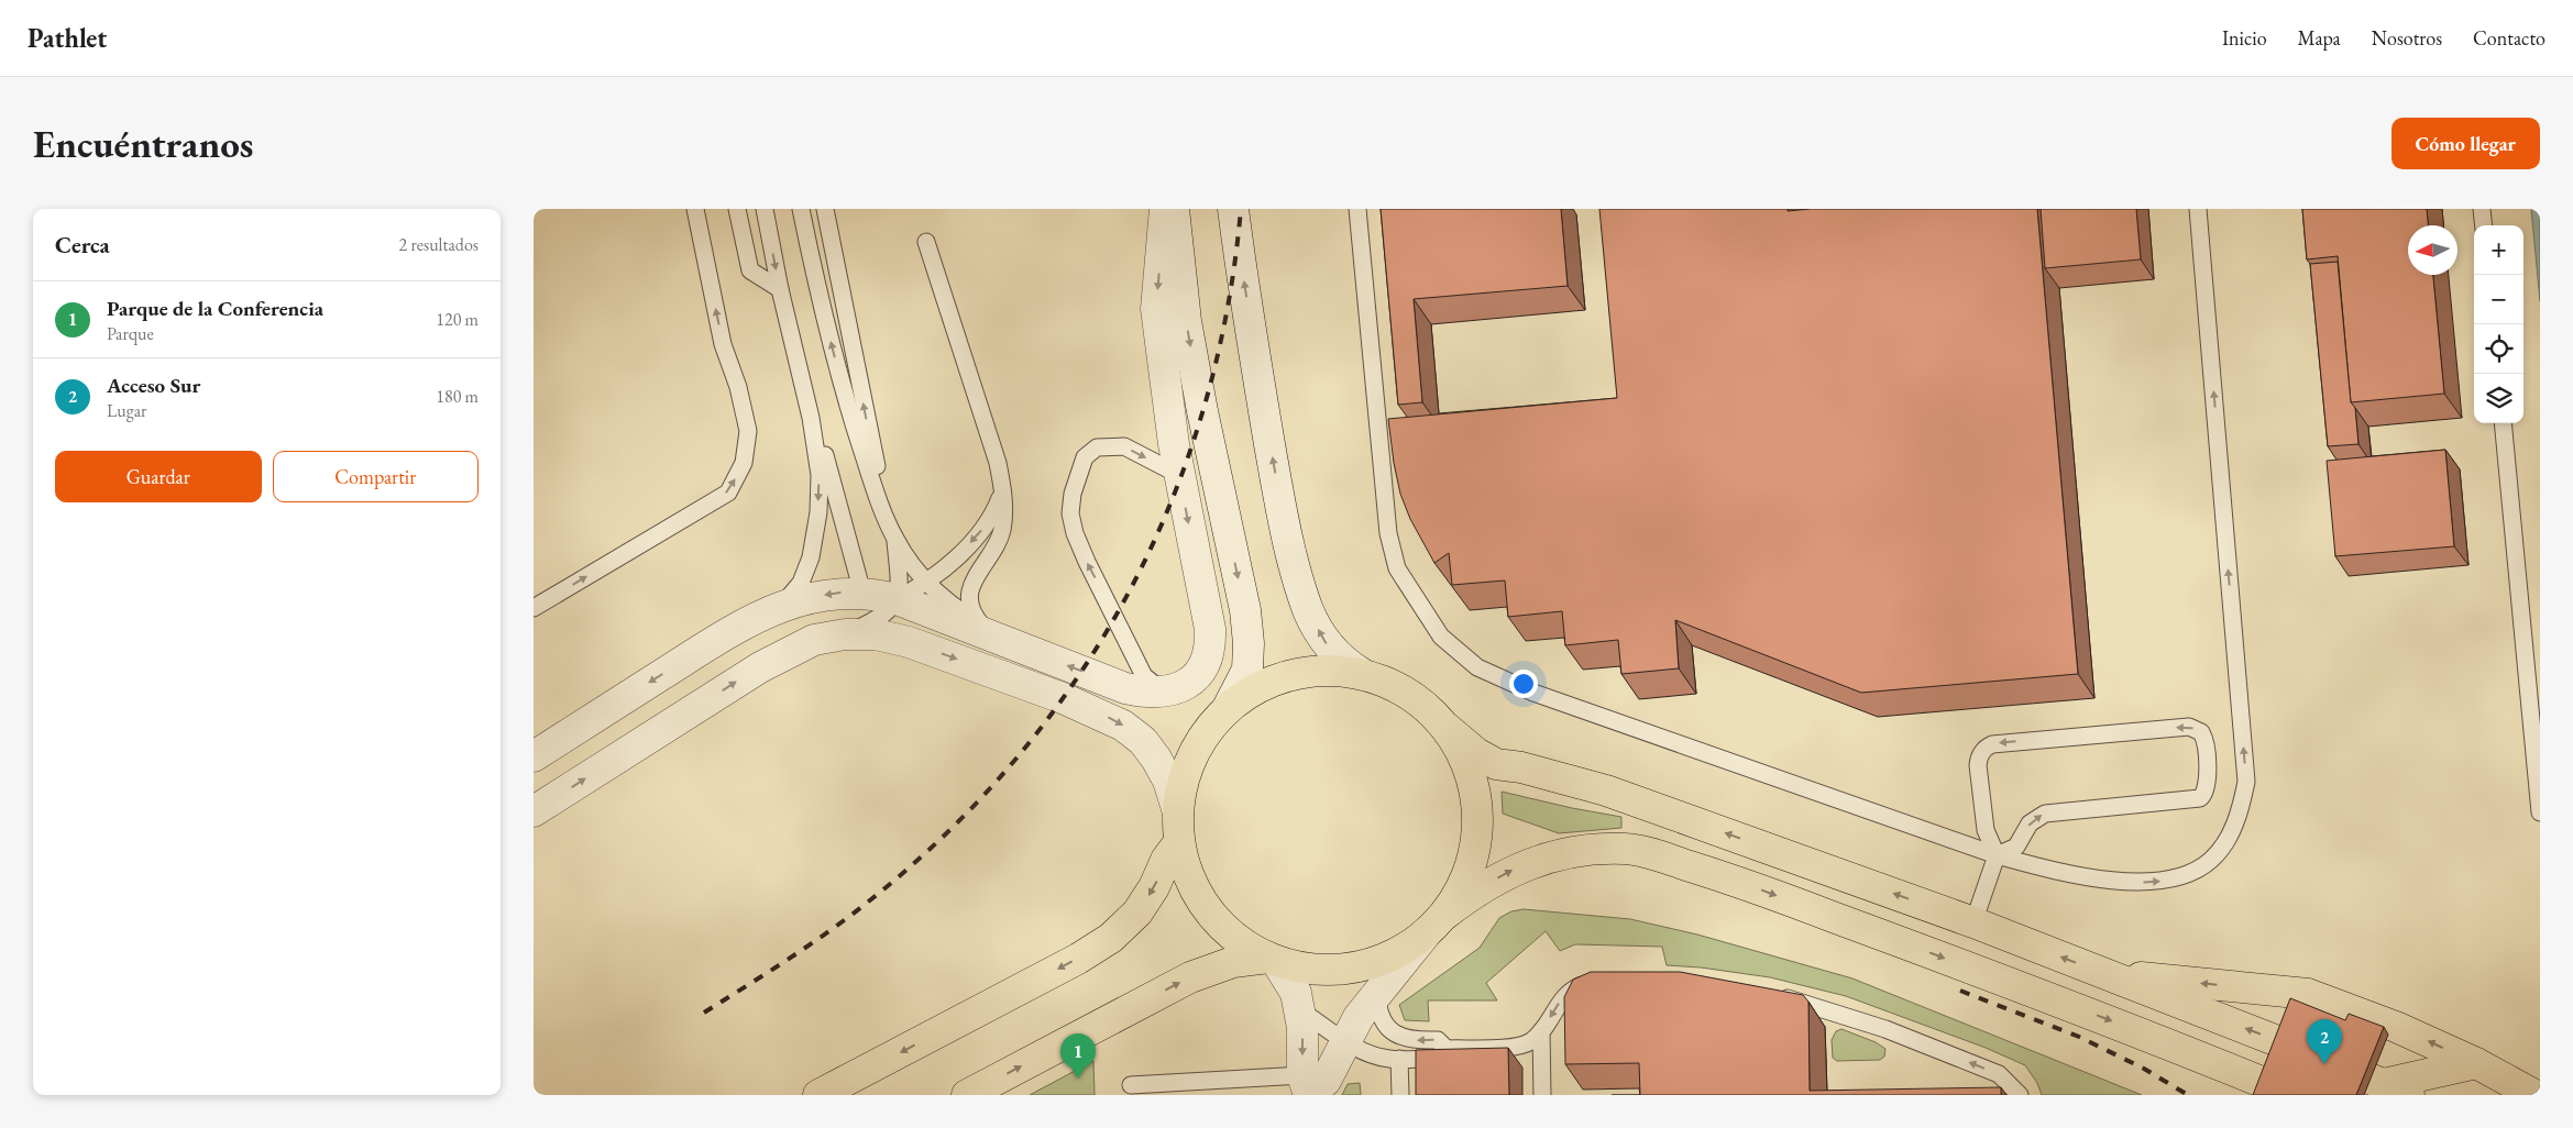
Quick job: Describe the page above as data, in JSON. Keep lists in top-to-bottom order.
{
  "north": "left",
  "page": {
    "header": "Pathlet",
    "nav": [
      "Inicio",
      "Mapa",
      "Nosotros",
      "Contacto"
    ],
    "buttons": [
      "Cómo llegar",
      ["Guardar", "Compartir"]
    ],
    "title": "Encuéntranos",
    "heading": ["Cerca", "2 resultados"],
    "map_buttons": ["+", "−"],
    "list": [
      {
        "mark": "1",
        "name": "Parque de la Conferencia",
        "note": "Parque",
        "value": "120 m"
      },
      {
        "mark": "2",
        "name": "Acceso Sur",
        "note": "Lugar",
        "value": "180 m"
      }
    ],
    "pins": ["2", "1"]
  }
}
